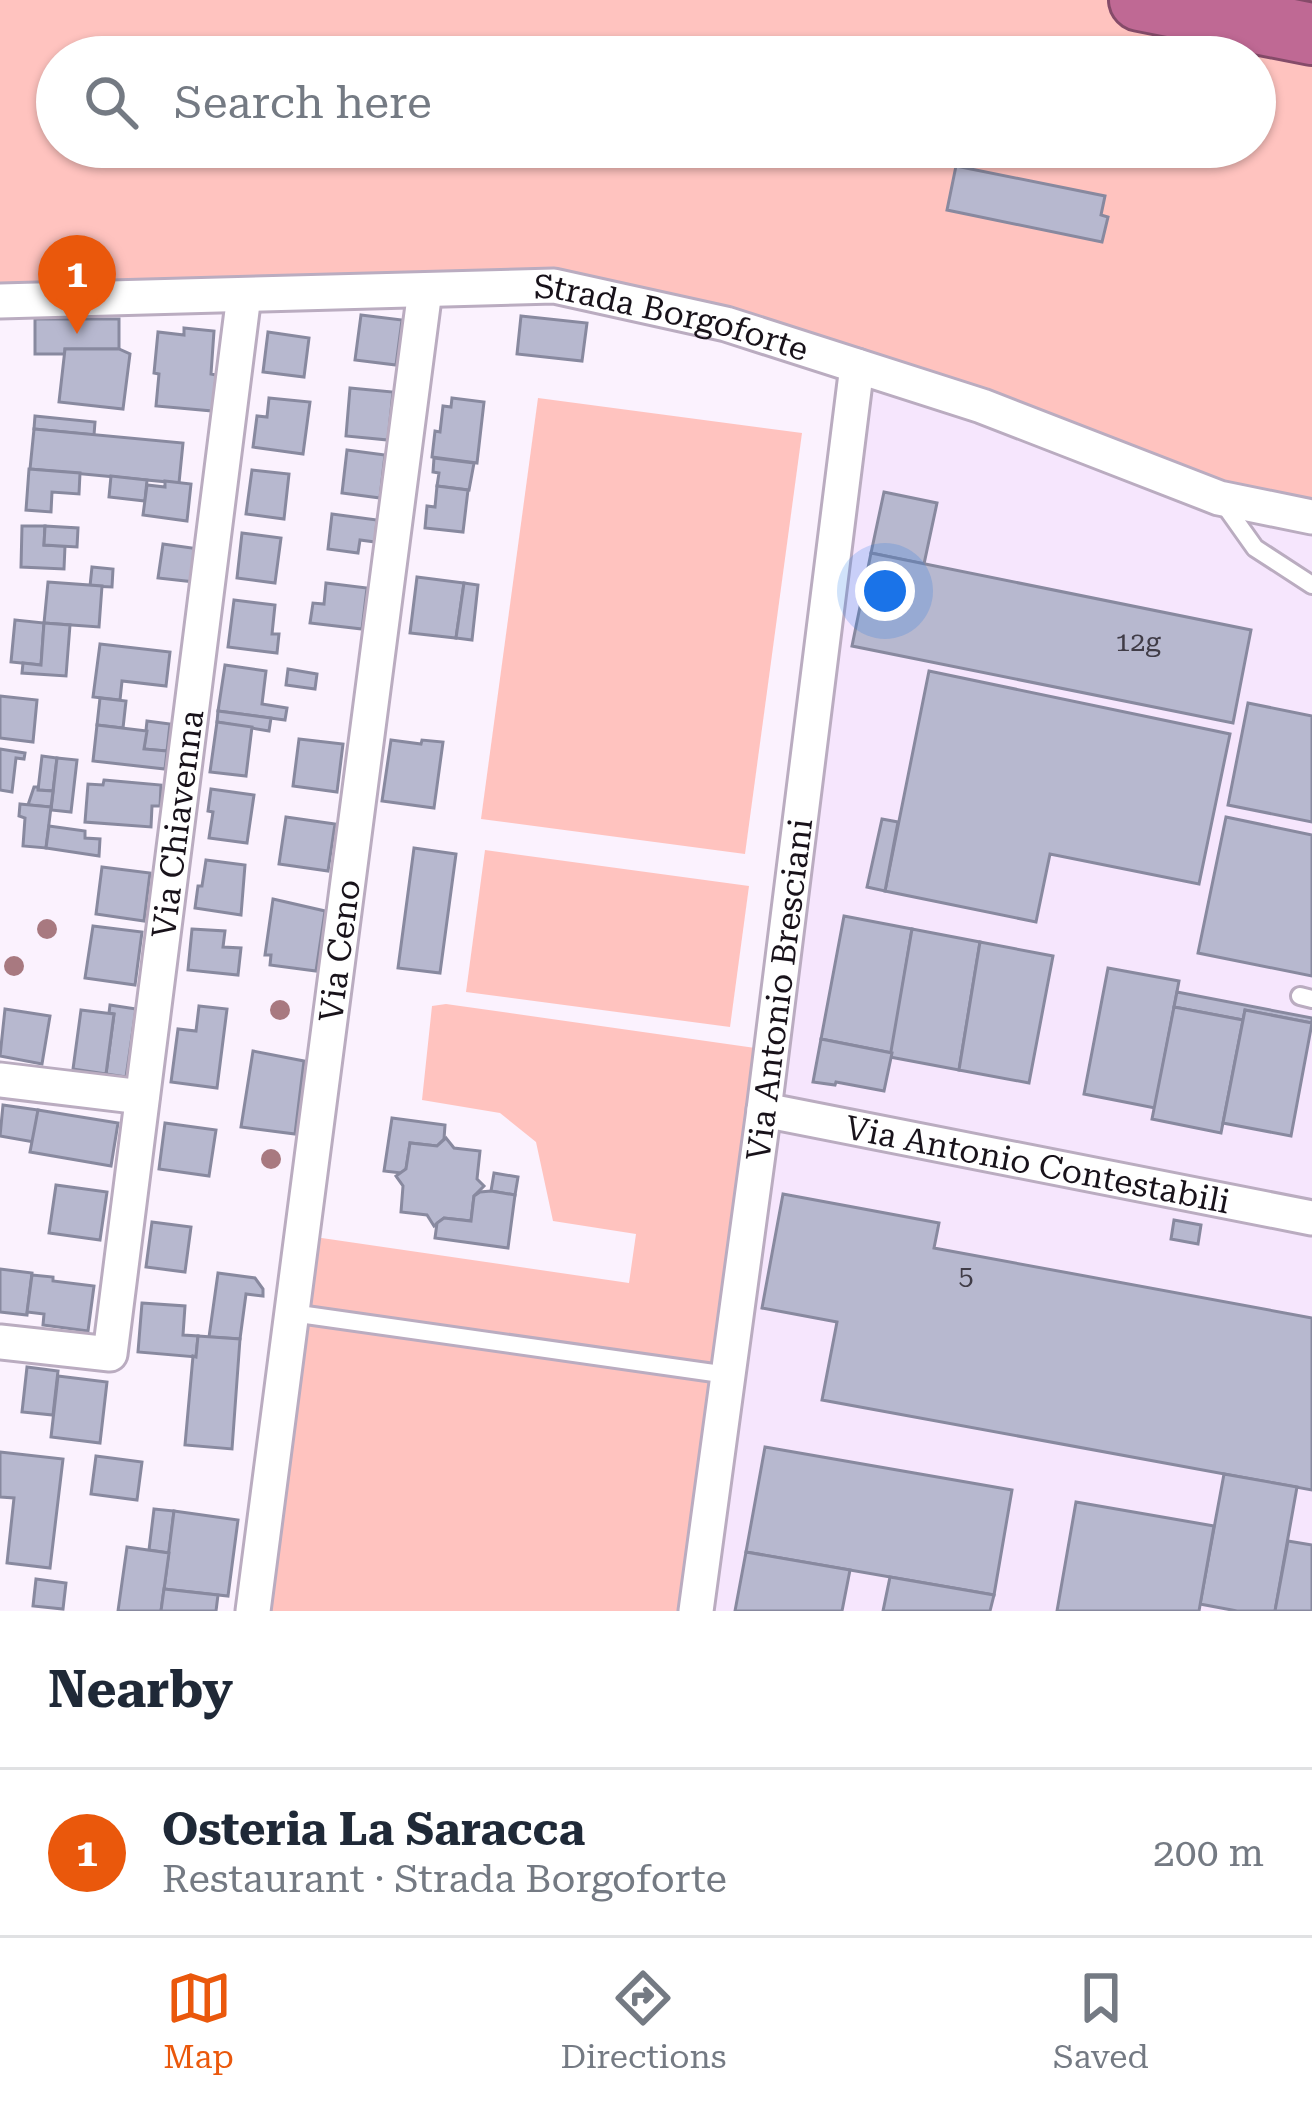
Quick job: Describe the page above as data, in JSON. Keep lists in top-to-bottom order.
{
  "streets": {
    "street": [
      "Strada Borgoforte",
      "Via Chiavenna",
      "Via Ceno",
      "Via Antonio Bresciani",
      "Via Antonio Contestabili"
    ]
  },
  "crossings": [
    ["Strada Borgoforte", "Via Chiavenna"],
    ["Strada Borgoforte", "Via Ceno"],
    ["Strada Borgoforte", "Via Antonio Bresciani"],
    ["Via Antonio Bresciani", "Via Antonio Contestabili"]
  ],
  "house_numbers": ["12g", "5"],
  "page": {
    "search": "Search here",
    "pins": "1",
    "heading": "Nearby",
    "list": [
      {
        "mark": "1",
        "name": "Osteria La Saracca",
        "note": "Restaurant · Strada Borgoforte",
        "value": "200 m"
      }
    ],
    "nav": ["Map", "Directions", "Saved"]
  }
}
